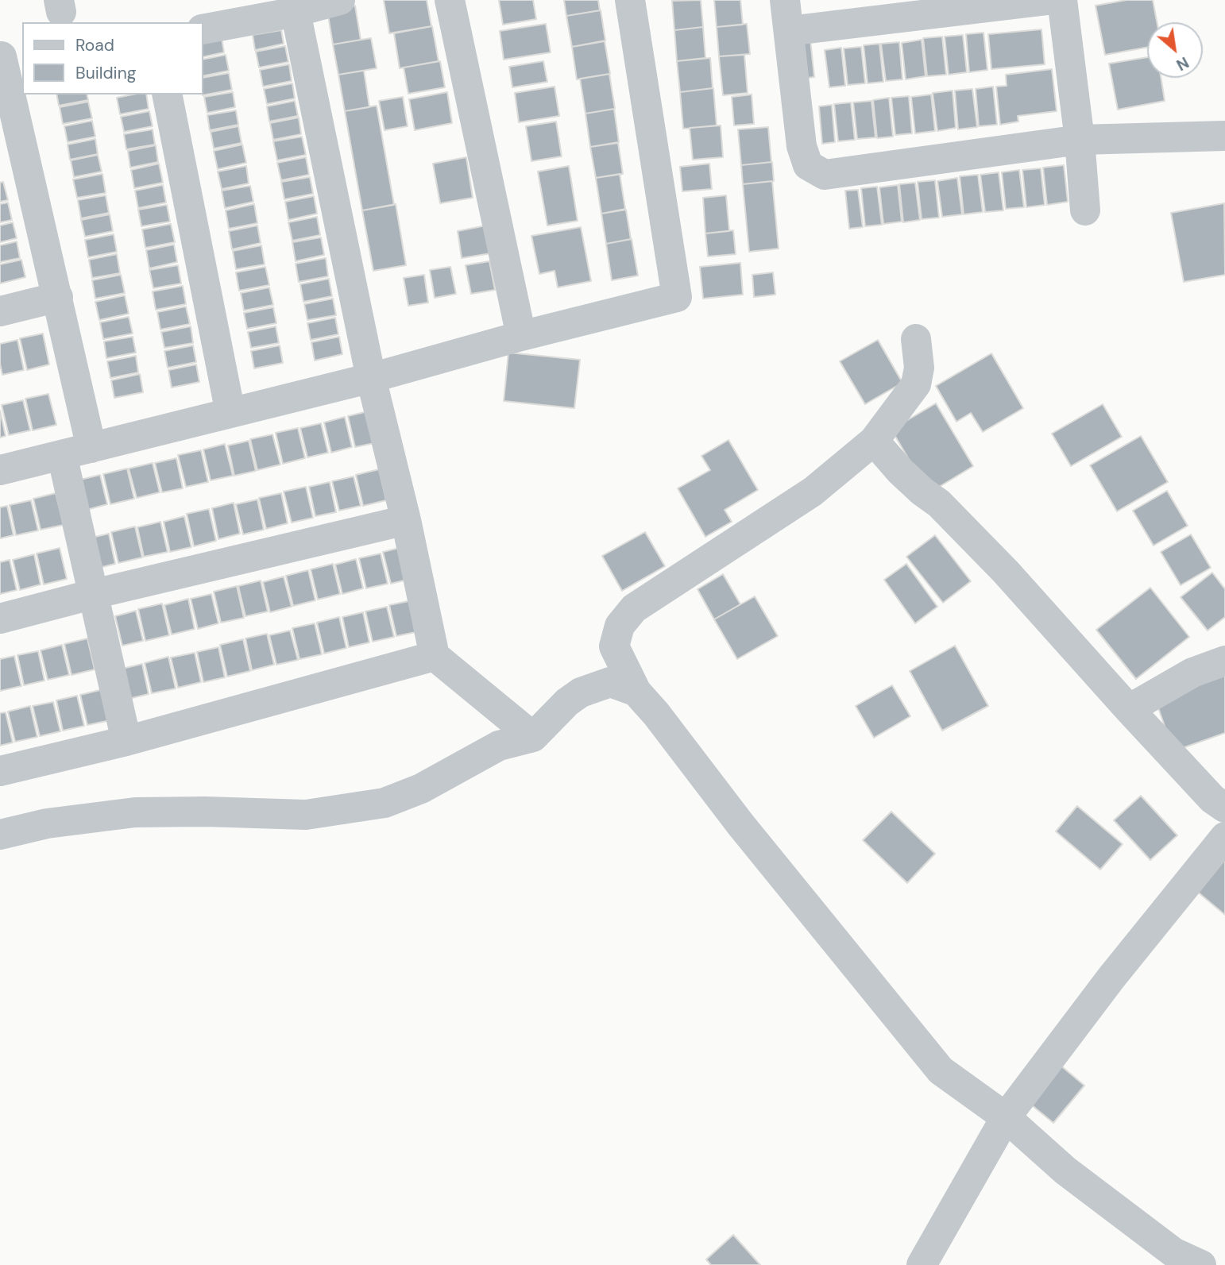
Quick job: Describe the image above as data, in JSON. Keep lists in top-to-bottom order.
{
  "legend": ["Road", "Building"],
  "north": "bottom right"
}
